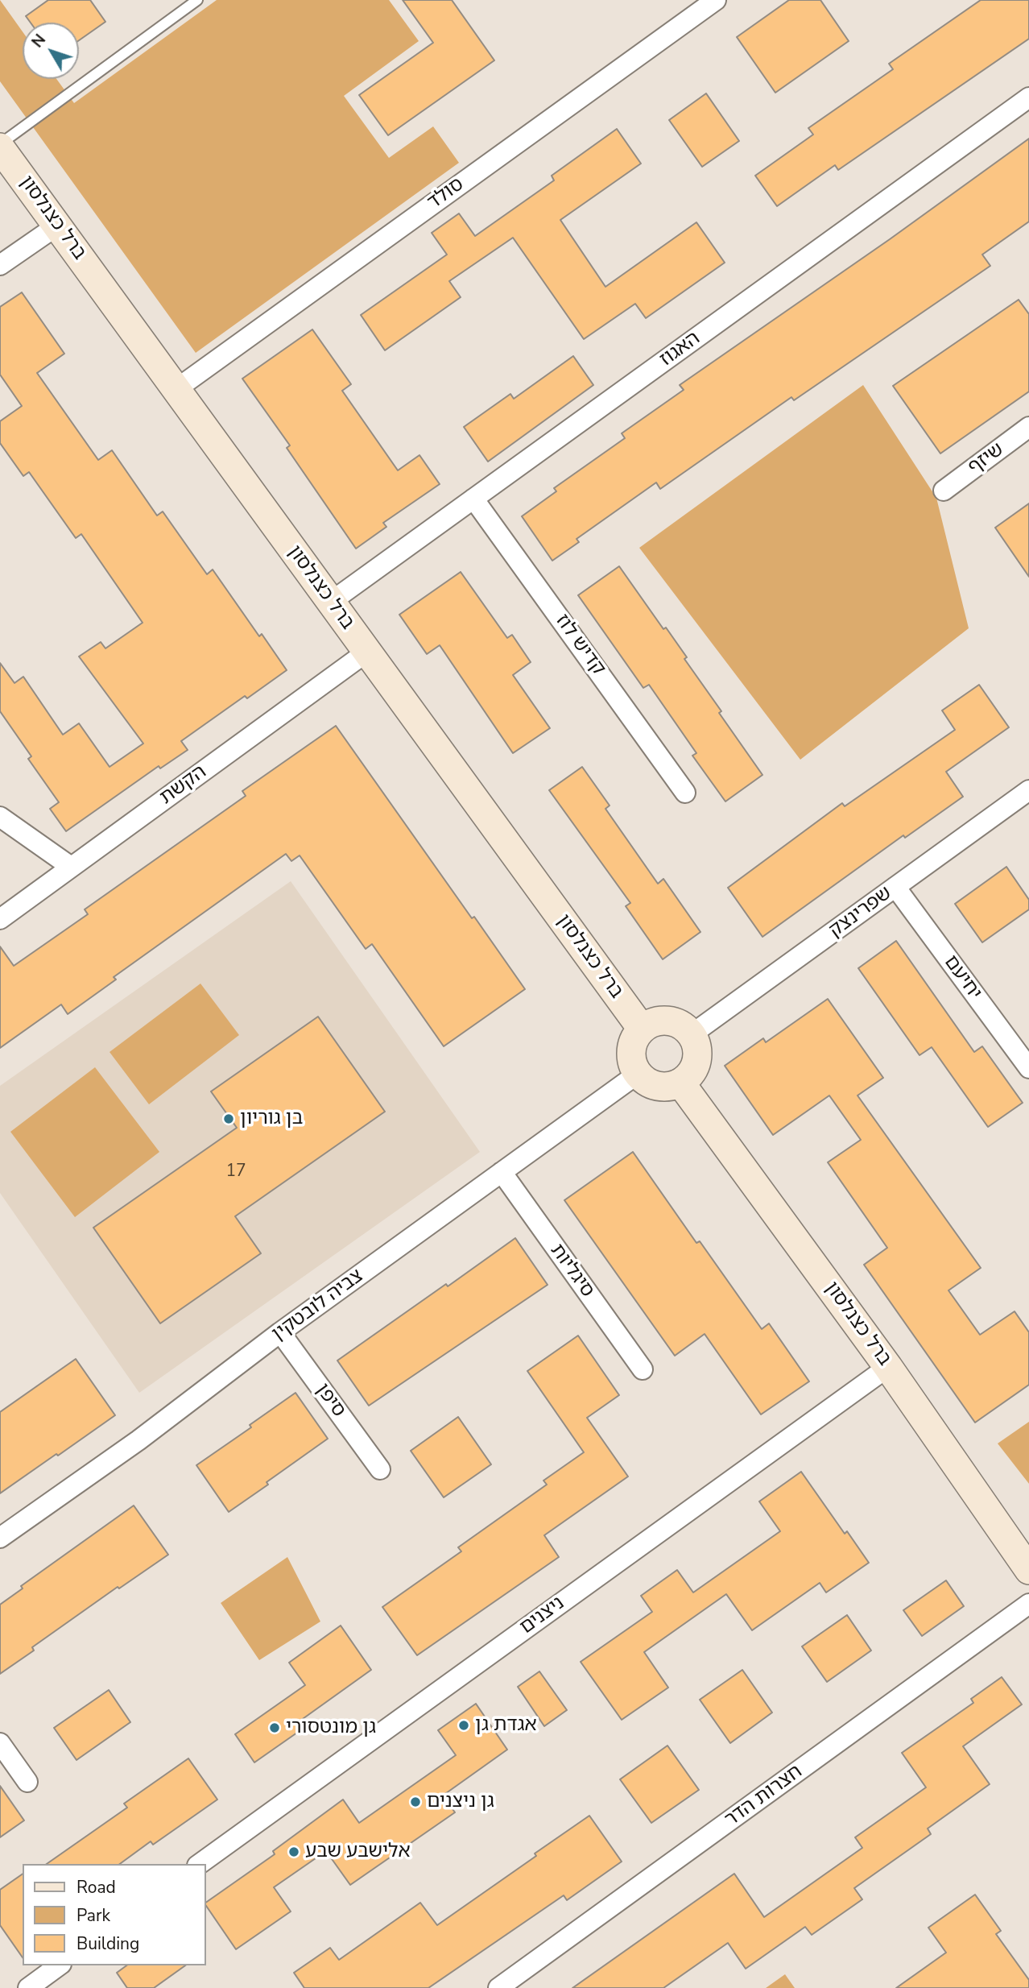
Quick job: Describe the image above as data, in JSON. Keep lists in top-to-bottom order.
{
  "streets": {
    "street": [
      "סולד",
      "ברל כצנלסון",
      "האגוז",
      "שיזף",
      "קדיש לוז",
      "הקשת",
      "שפרינצק",
      "יחיעם",
      "סיגליות",
      "צביה לובטקין",
      "סיפן",
      "ניצנים",
      "חצרות הדר"
    ]
  },
  "crossings": [
    ["סולד", "ברל כצנלסון"],
    ["ברל כצנלסון", "האגוז"],
    ["ברל כצנלסון", "הקשת"],
    ["ברל כצנלסון", "שפרינצק"],
    ["ברל כצנלסון", "צביה לובטקין"],
    ["ברל כצנלסון", "ניצנים"],
    ["האגוז", "קדיש לוז"],
    ["שפרינצק", "יחיעם"],
    ["שפרינצק", "צביה לובטקין"],
    ["סיגליות", "צביה לובטקין"],
    ["צביה לובטקין", "סיפן"]
  ],
  "places": [
    "בן גוריון",
    "אגדת גן",
    "גן מונטסורי",
    "גן ניצנים",
    "אלישבע שבע"
  ],
  "house_numbers": ["17"],
  "legend": ["Road", "Park", "Building"],
  "north": "top left"
}
